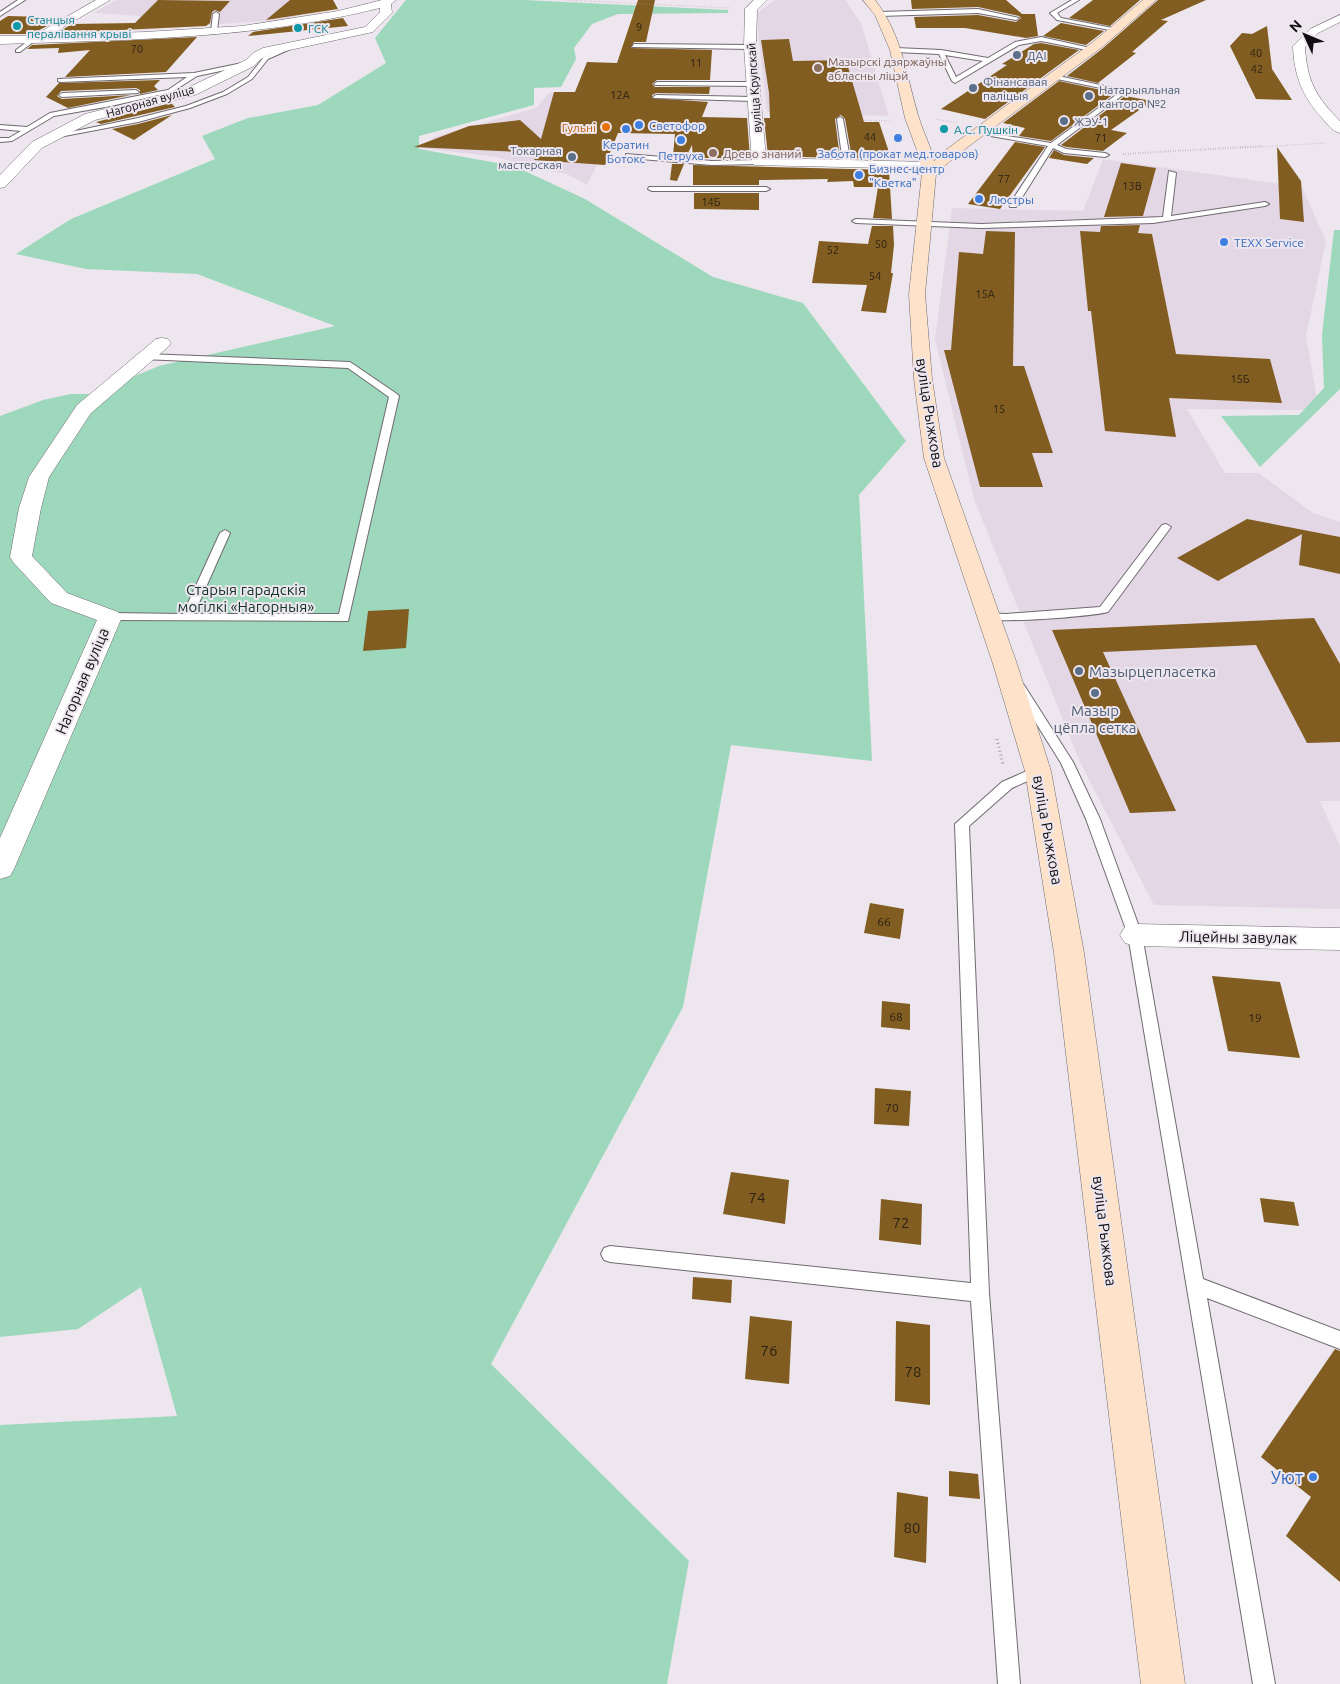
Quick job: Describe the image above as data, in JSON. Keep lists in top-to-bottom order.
{
  "streets": {
    "main road": ["вуліца Рыжкова"],
    "street": ["вуліца Крупскай", "Нагорная вуліца", "Ліцейны завулак"]
  },
  "parks": ["Старыя гарадскія могілкі «Нагорныя»"],
  "places": [
    "Станцыя пералівання крыві",
    "ГСК",
    "ДАІ",
    "Мазырскі дзяржаўны абласны ліцэй",
    "Фінансавая паліцыя",
    "Натарыяльная кантора №2",
    "ЖЭУ-1",
    "Светофор",
    "Гульнi",
    "Кератин Ботокс",
    "А.С. Пушкін",
    "Забота (прокат мед.товаров)",
    "Петруха",
    "Древо знаний",
    "Токарная мастерская",
    "Бизнес-центр \"Кветка\"",
    "Люстры",
    "TEXX Service",
    "Мазырцепласетка",
    "Мазыр цёпла сетка",
    "Уют"
  ],
  "house_numbers": [
    "9",
    "70",
    "40",
    "11",
    "42",
    "12А",
    "44",
    "71",
    "77",
    "13В",
    "14Б",
    "50",
    "52",
    "54",
    "15А",
    "15Б",
    "15",
    "66",
    "68",
    "19",
    "70",
    "74",
    "72",
    "76",
    "78",
    "80"
  ],
  "north": "top left"
}
